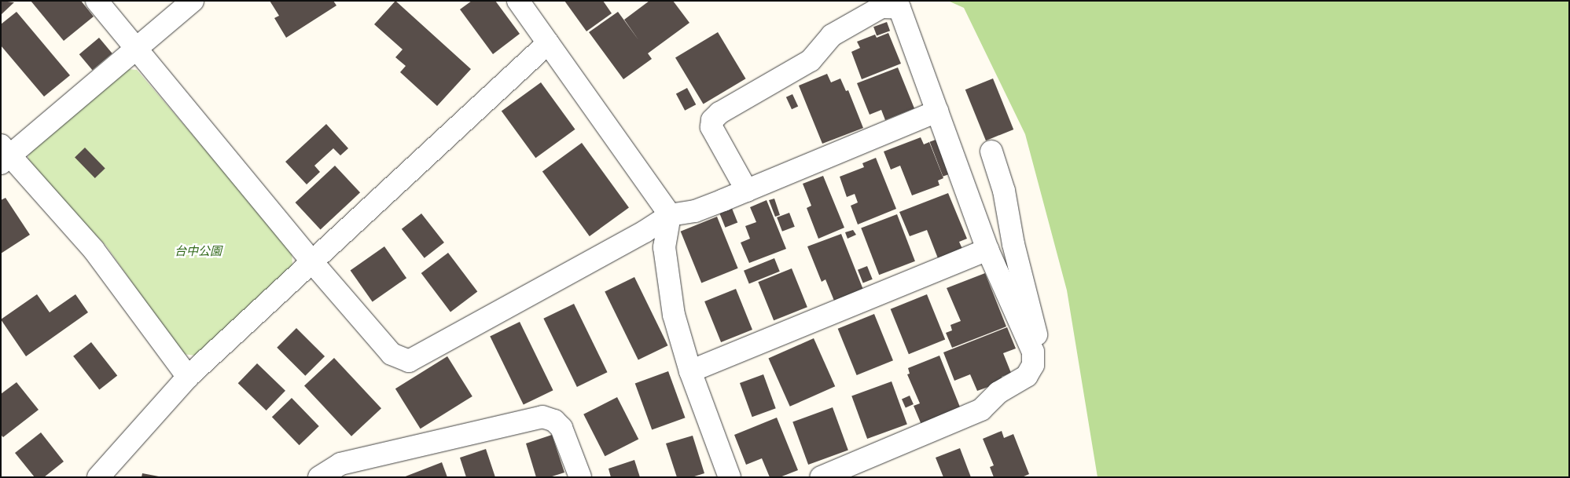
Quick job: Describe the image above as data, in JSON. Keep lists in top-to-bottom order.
{
  "parks": ["台中公園"]
}
